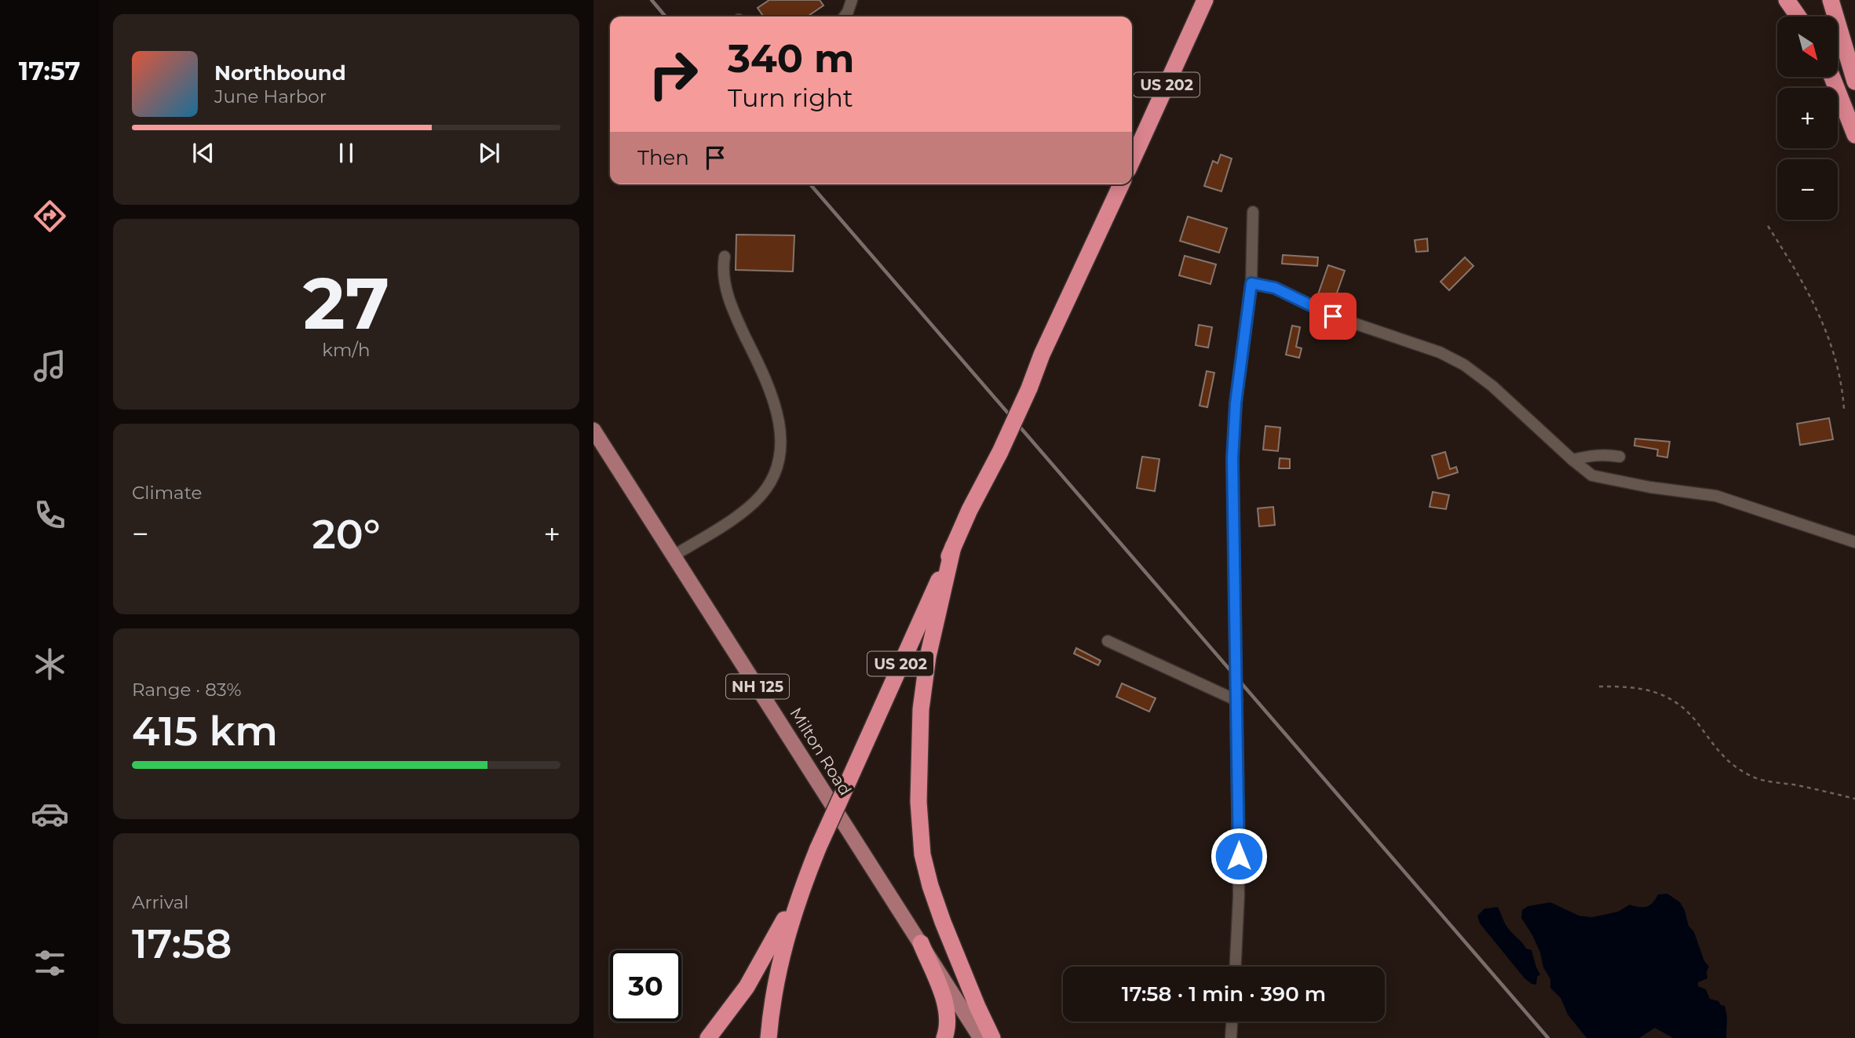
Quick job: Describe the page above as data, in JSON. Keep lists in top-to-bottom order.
{
  "streets": {
    "highway": ["US 202"],
    "main road": ["NH 125", "Milton Road"]
  },
  "north": "bottom right",
  "page": {
    "tabs": "17:57",
    "map_buttons": ["+", "−"],
    "turn": ["340 m", "Turn right"],
    "song": ["Northbound", "June Harbor"],
    "then": "Then",
    "tile": [
      ["27", "km/h"],
      "Climate",
      ["Range · 83%", "415 km"],
      ["Arrival", "17:58"]
    ],
    "heat": ["−", "20°", "+"],
    "limit": "30",
    "trip": "17:58 · 1 min · 390 m"
  }
}
